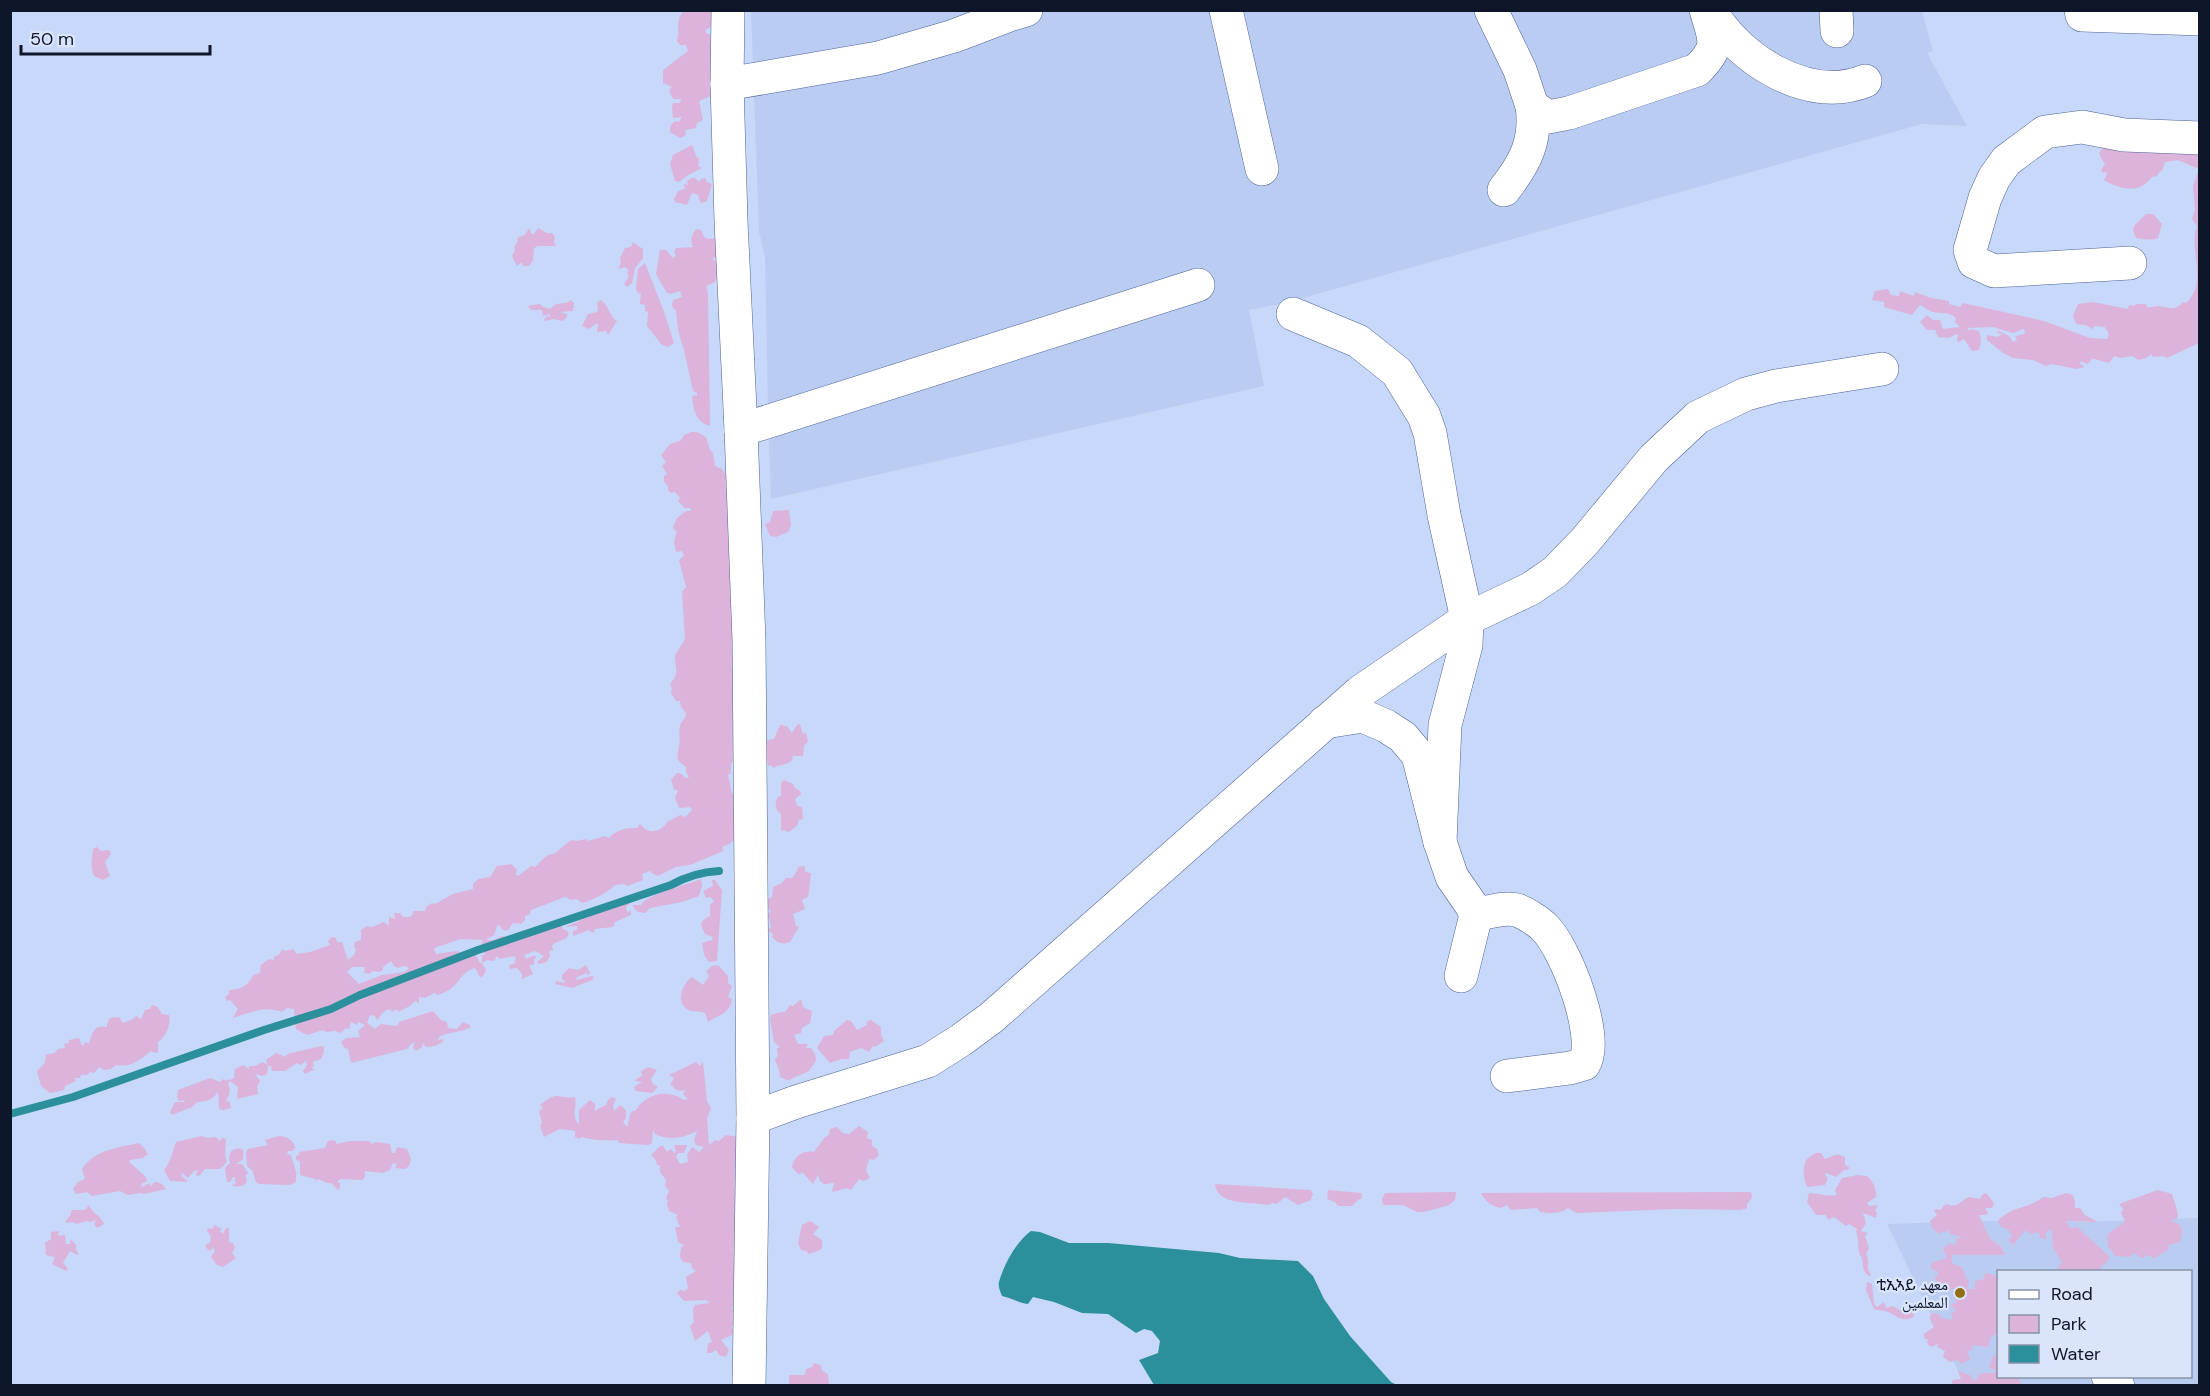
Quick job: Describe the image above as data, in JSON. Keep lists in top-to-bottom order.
{
  "places": ["ቲኢኣይ معهد المعلمين"],
  "legend": ["Road", "Park", "Water"],
  "scale_bar": "50 m"
}
